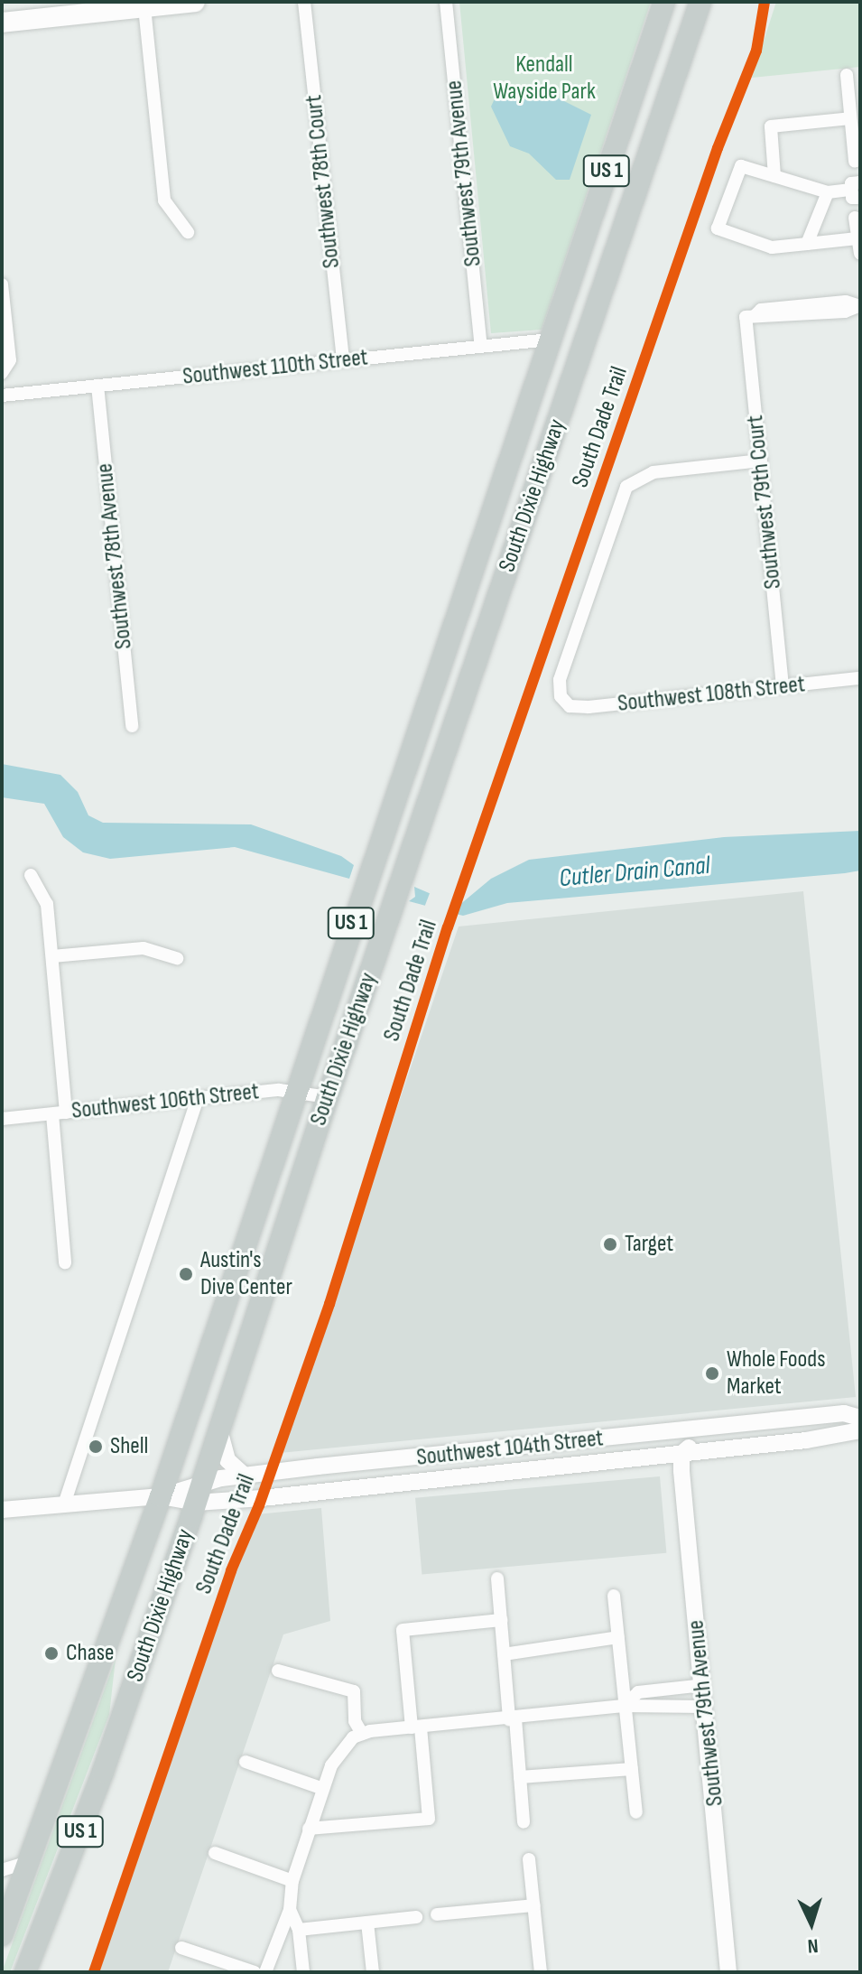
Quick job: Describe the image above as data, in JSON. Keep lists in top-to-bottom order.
{
  "streets": {
    "highway": ["US 1", "South Dixie Highway"],
    "street": [
      "Southwest 79th Avenue",
      "Southwest 78th Court",
      "Southwest 110th Street",
      "Southwest 79th Court",
      "Southwest 78th Avenue",
      "Southwest 108th Street",
      "Southwest 106th Street",
      "Southwest 104th Street"
    ],
    "cycle path": ["South Dade Trail"]
  },
  "crossings": [
    ["Southwest 79th Avenue", "Southwest 110th Street"],
    ["Southwest 79th Avenue", "Southwest 104th Street"],
    ["Southwest 78th Court", "Southwest 110th Street"],
    ["Southwest 110th Street", "South Dixie Highway"],
    ["Southwest 110th Street", "Southwest 78th Avenue"],
    ["South Dixie Highway", "Southwest 106th Street"],
    ["South Dixie Highway", "Southwest 104th Street"],
    ["Southwest 79th Court", "Southwest 108th Street"]
  ],
  "water": ["Cutler Drain Canal"],
  "parks": ["Kendall Wayside Park"],
  "places": [
    "Target",
    "Austin's Dive Center",
    "Whole Foods Market",
    "Shell",
    "Chase"
  ],
  "north": "bottom"
}
